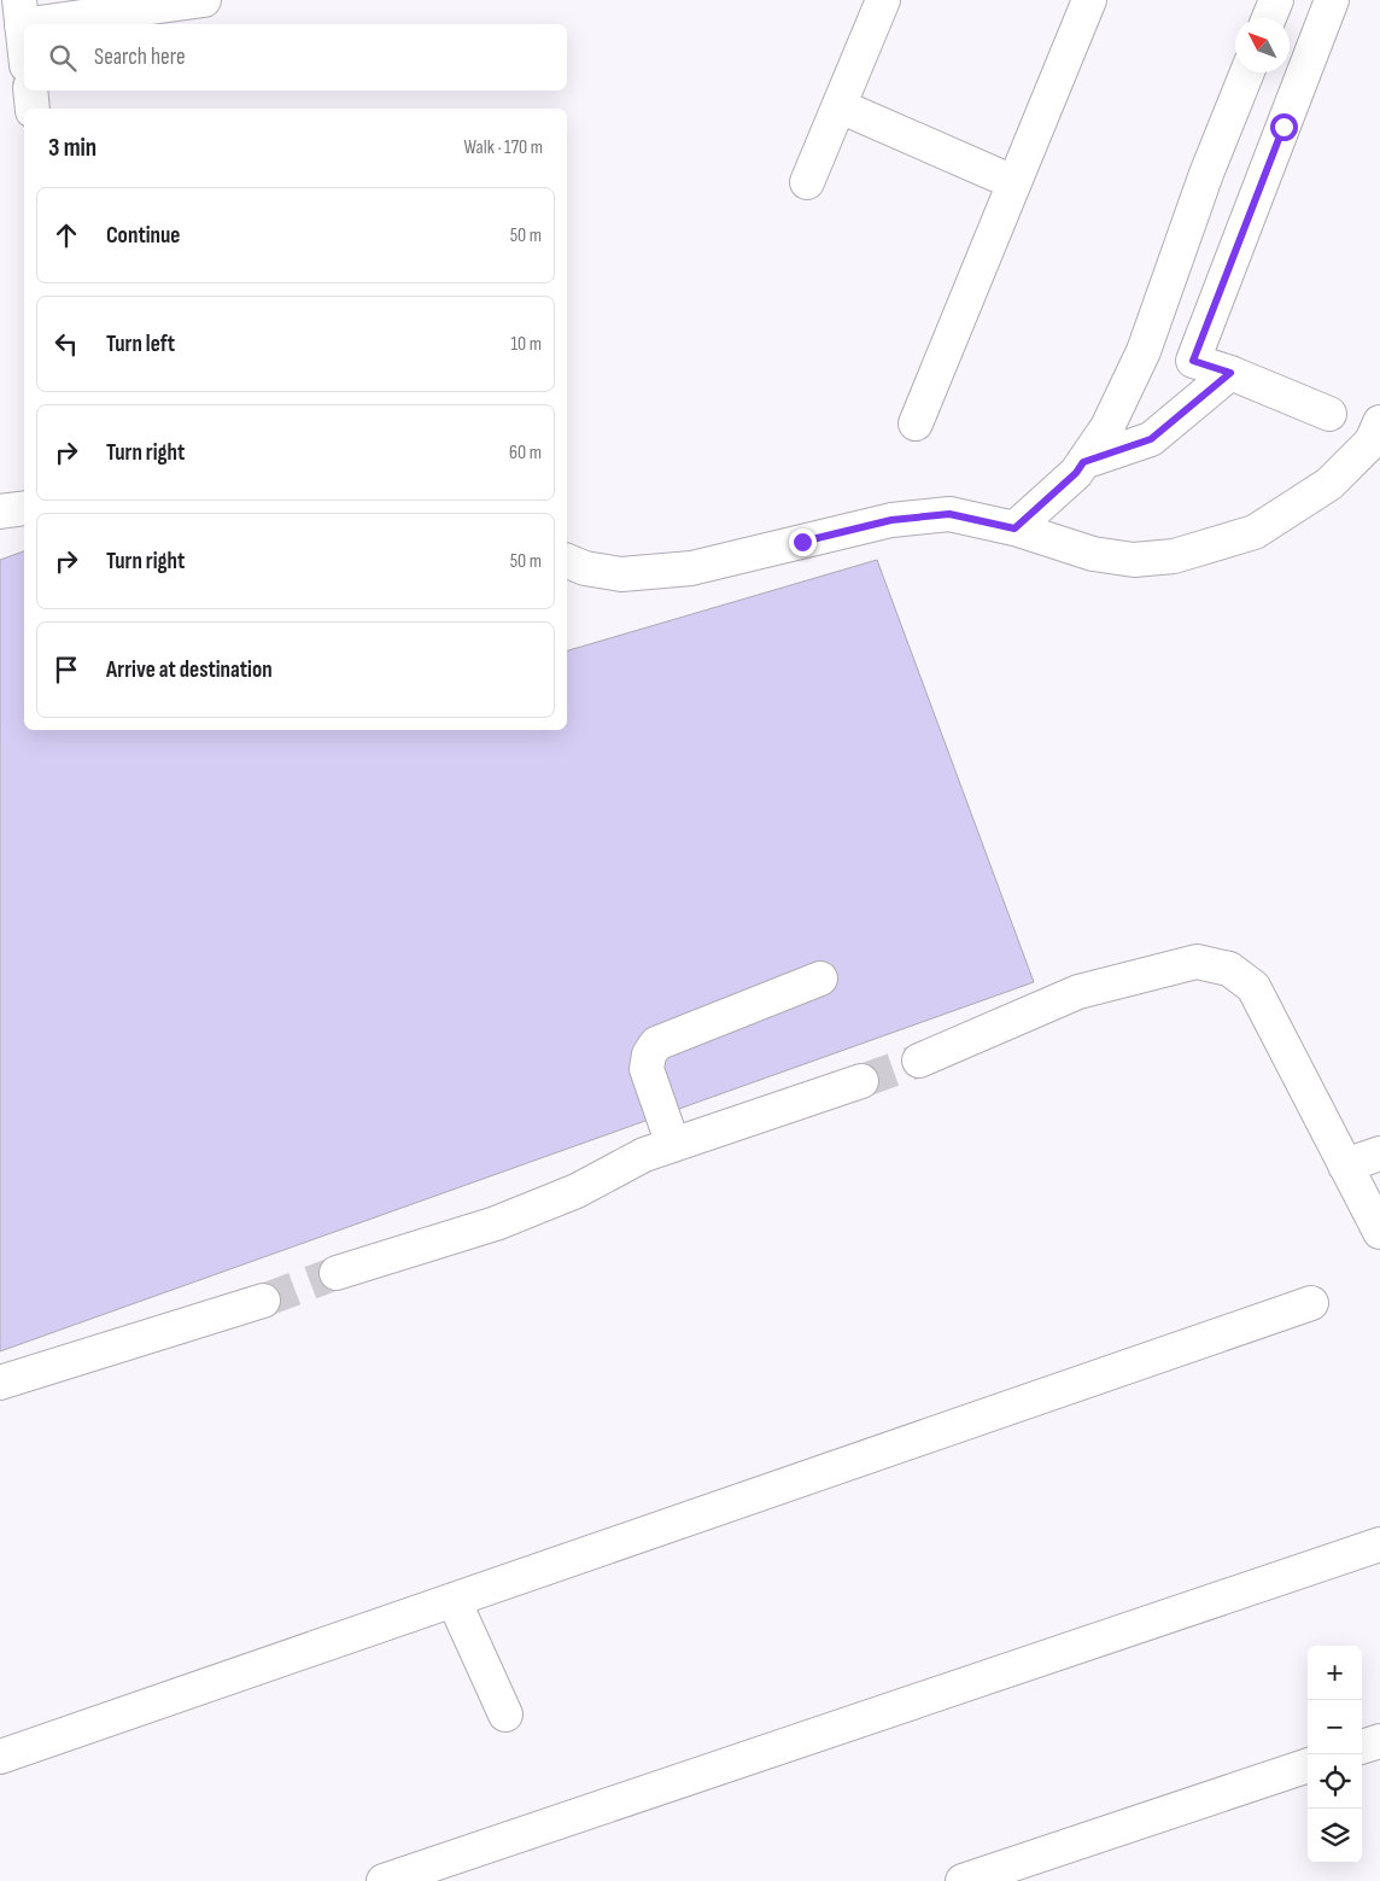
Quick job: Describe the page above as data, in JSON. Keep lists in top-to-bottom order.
{
  "north": "top left",
  "page": {
    "search": "Search here",
    "heading": ["3 min", "Walk · 170 m"],
    "list": [
      ["Continue", "50 m"],
      ["Turn left", "10 m"],
      ["Turn right", "60 m"],
      ["Turn right", "50 m"],
      "Arrive at destination"
    ],
    "map_buttons": ["+", "−"]
  }
}
